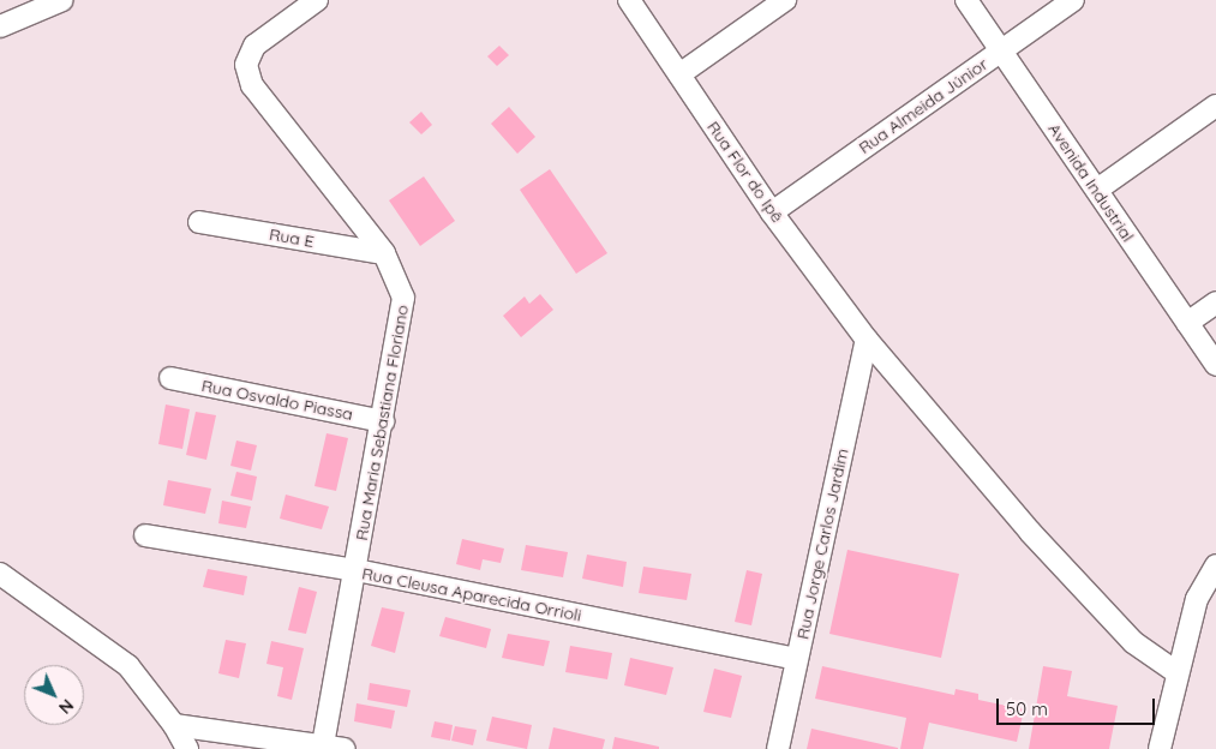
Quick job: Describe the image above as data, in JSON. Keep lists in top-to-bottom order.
{
  "streets": {
    "street": [
      "Rua Almeida Júnior",
      "Rua Flor do Ipê",
      "Avenida Industrial",
      "Rua E",
      "Rua Osvaldo Piassa",
      "Rua Maria Sebastiana Floriano",
      "Rua Jorge Carlos Jardim",
      "Rua Cleusa Aparecida Orrioli"
    ]
  },
  "crossings": [
    ["Rua Almeida Júnior", "Rua Flor do Ipê"],
    ["Rua Almeida Júnior", "Avenida Industrial"],
    ["Rua Flor do Ipê", "Rua Jorge Carlos Jardim"],
    ["Rua E", "Rua Maria Sebastiana Floriano"],
    ["Rua Osvaldo Piassa", "Rua Maria Sebastiana Floriano"],
    ["Rua Maria Sebastiana Floriano", "Rua Cleusa Aparecida Orrioli"],
    ["Rua Jorge Carlos Jardim", "Rua Cleusa Aparecida Orrioli"]
  ],
  "scale_bar": "50 m",
  "north": "bottom right"
}
